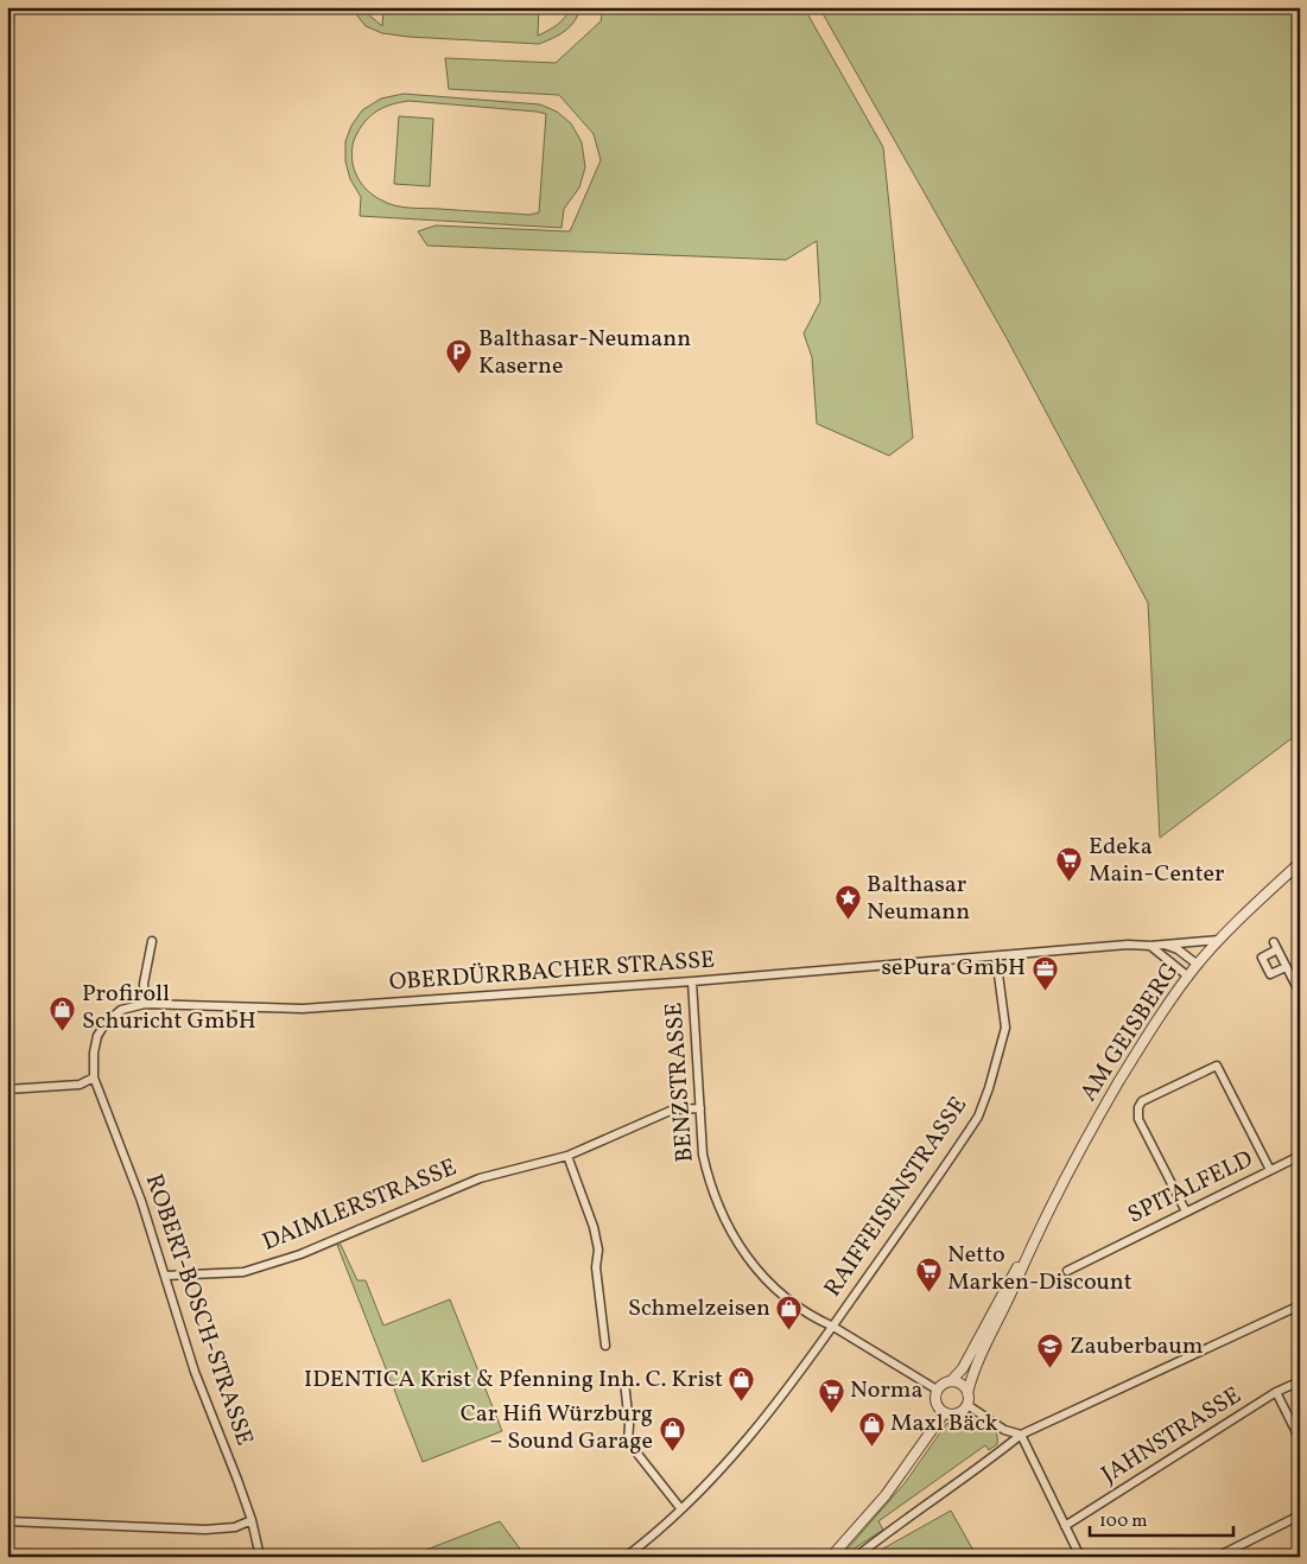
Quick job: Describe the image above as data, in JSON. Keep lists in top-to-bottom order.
{
  "streets": {
    "street": [
      "OBERDÜRRBACHER STRASSE",
      "AM GEISBERG",
      "BENZSTRASSE",
      "SPITALFELD",
      "RAIFFEISENSTRASSE",
      "DAIMLERSTRASSE",
      "ROBERT-BOSCH-STRASSE",
      "JAHNSTRASSE"
    ]
  },
  "crossings": [
    ["OBERDÜRRBACHER STRASSE", "AM GEISBERG"],
    ["OBERDÜRRBACHER STRASSE", "BENZSTRASSE"],
    ["OBERDÜRRBACHER STRASSE", "RAIFFEISENSTRASSE"],
    ["OBERDÜRRBACHER STRASSE", "ROBERT-BOSCH-STRASSE"],
    ["AM GEISBERG", "BENZSTRASSE"],
    ["BENZSTRASSE", "RAIFFEISENSTRASSE"],
    ["BENZSTRASSE", "DAIMLERSTRASSE"],
    ["DAIMLERSTRASSE", "ROBERT-BOSCH-STRASSE"]
  ],
  "places": {
    "parking": ["Balthasar-Neumann Kaserne"],
    "supermarket": ["Edeka Main-Center", "Netto Marken-Discount", "Norma"],
    "place": ["Balthasar Neumann"],
    "office": ["sePura GmbH"],
    "shop": [
      "Profiroll Schuricht GmbH",
      "Schmelzeisen",
      "IDENTICA Krist & Pfenning Inh. C. Krist",
      "Maxl Bäck",
      "Car Hifi Würzburg – Sound Garage"
    ],
    "school or university": ["Zauberbaum"]
  },
  "scale_bar": "100 m"
}
